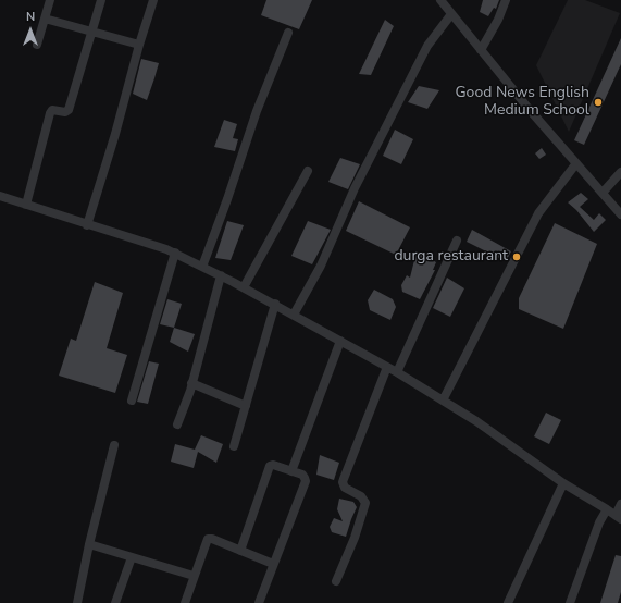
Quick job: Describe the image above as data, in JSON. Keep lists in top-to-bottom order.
{
  "places": ["Good News English Medium School", "durga restaurant"],
  "north": "top"
}
